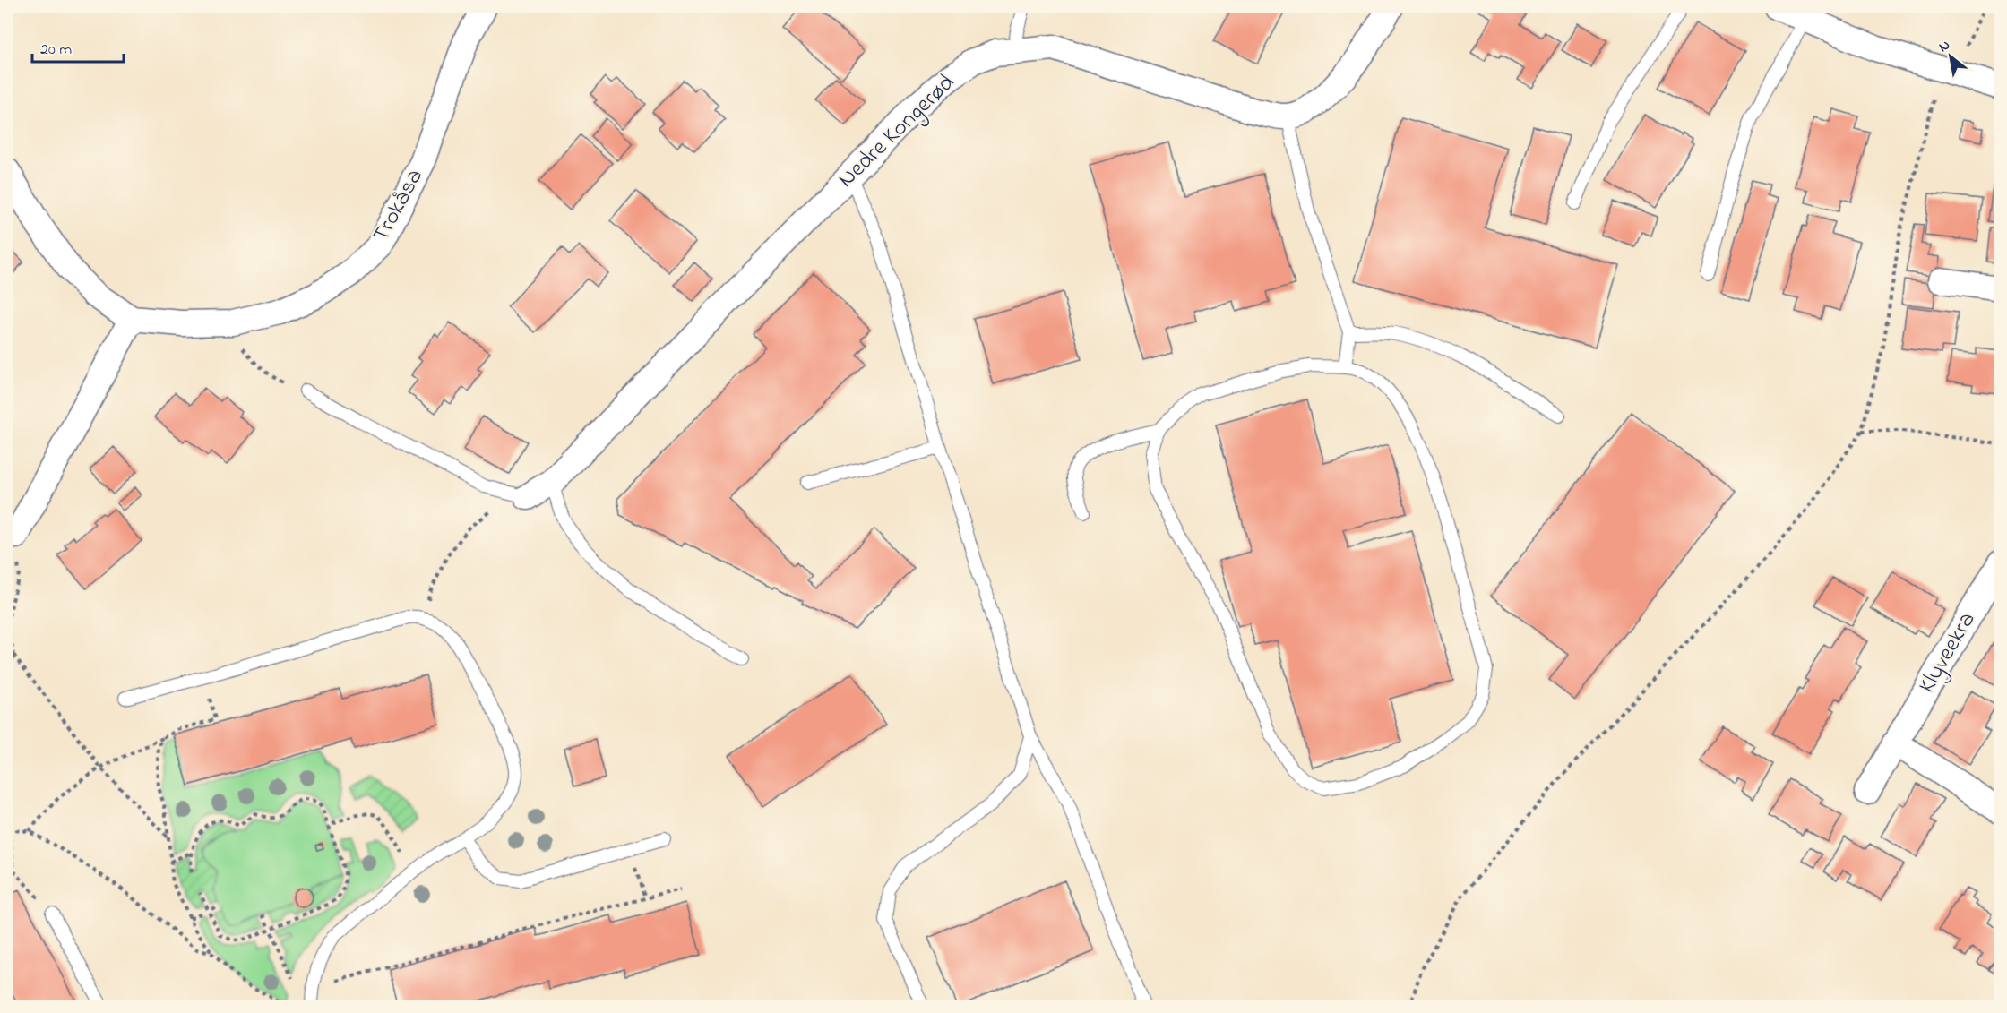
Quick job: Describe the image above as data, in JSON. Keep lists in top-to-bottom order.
{
  "streets": {
    "street": ["Nedre Kongerød", "Trokåsa", "Klyveekra"]
  },
  "scale_bar": "20 m",
  "north": "top left"
}
